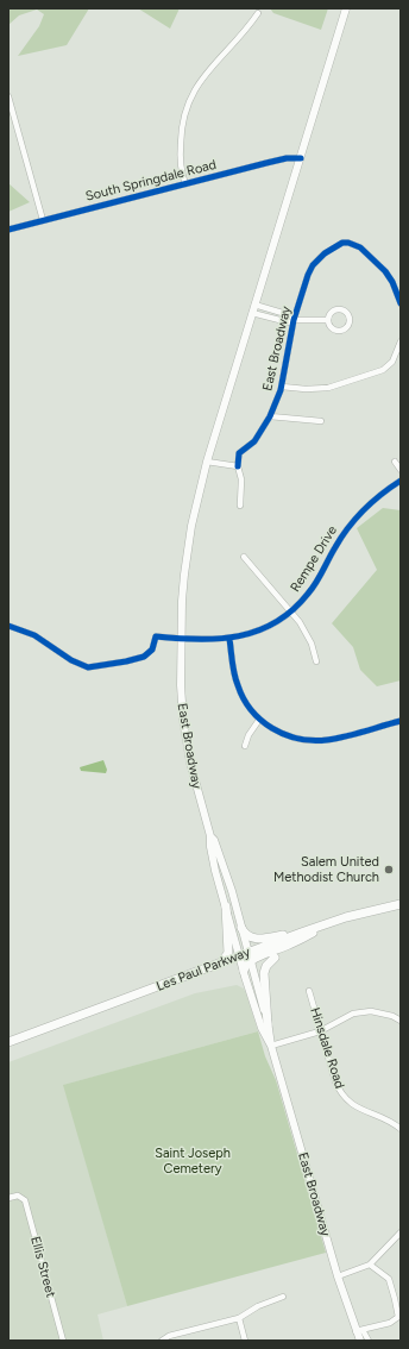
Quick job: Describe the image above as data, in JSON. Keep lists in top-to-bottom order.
{
  "streets": {
    "main road": ["East Broadway", "Les Paul Parkway"],
    "street": [
      "South Springdale Road",
      "Rempe Drive",
      "Hinsdale Road",
      "Ellis Street"
    ]
  },
  "crossings": [
    ["South Springdale Road", "East Broadway"],
    ["East Broadway", "Rempe Drive"],
    ["East Broadway", "Les Paul Parkway"]
  ],
  "parks": ["Saint Joseph Cemetery"],
  "places": ["Salem United Methodist Church"]
}
